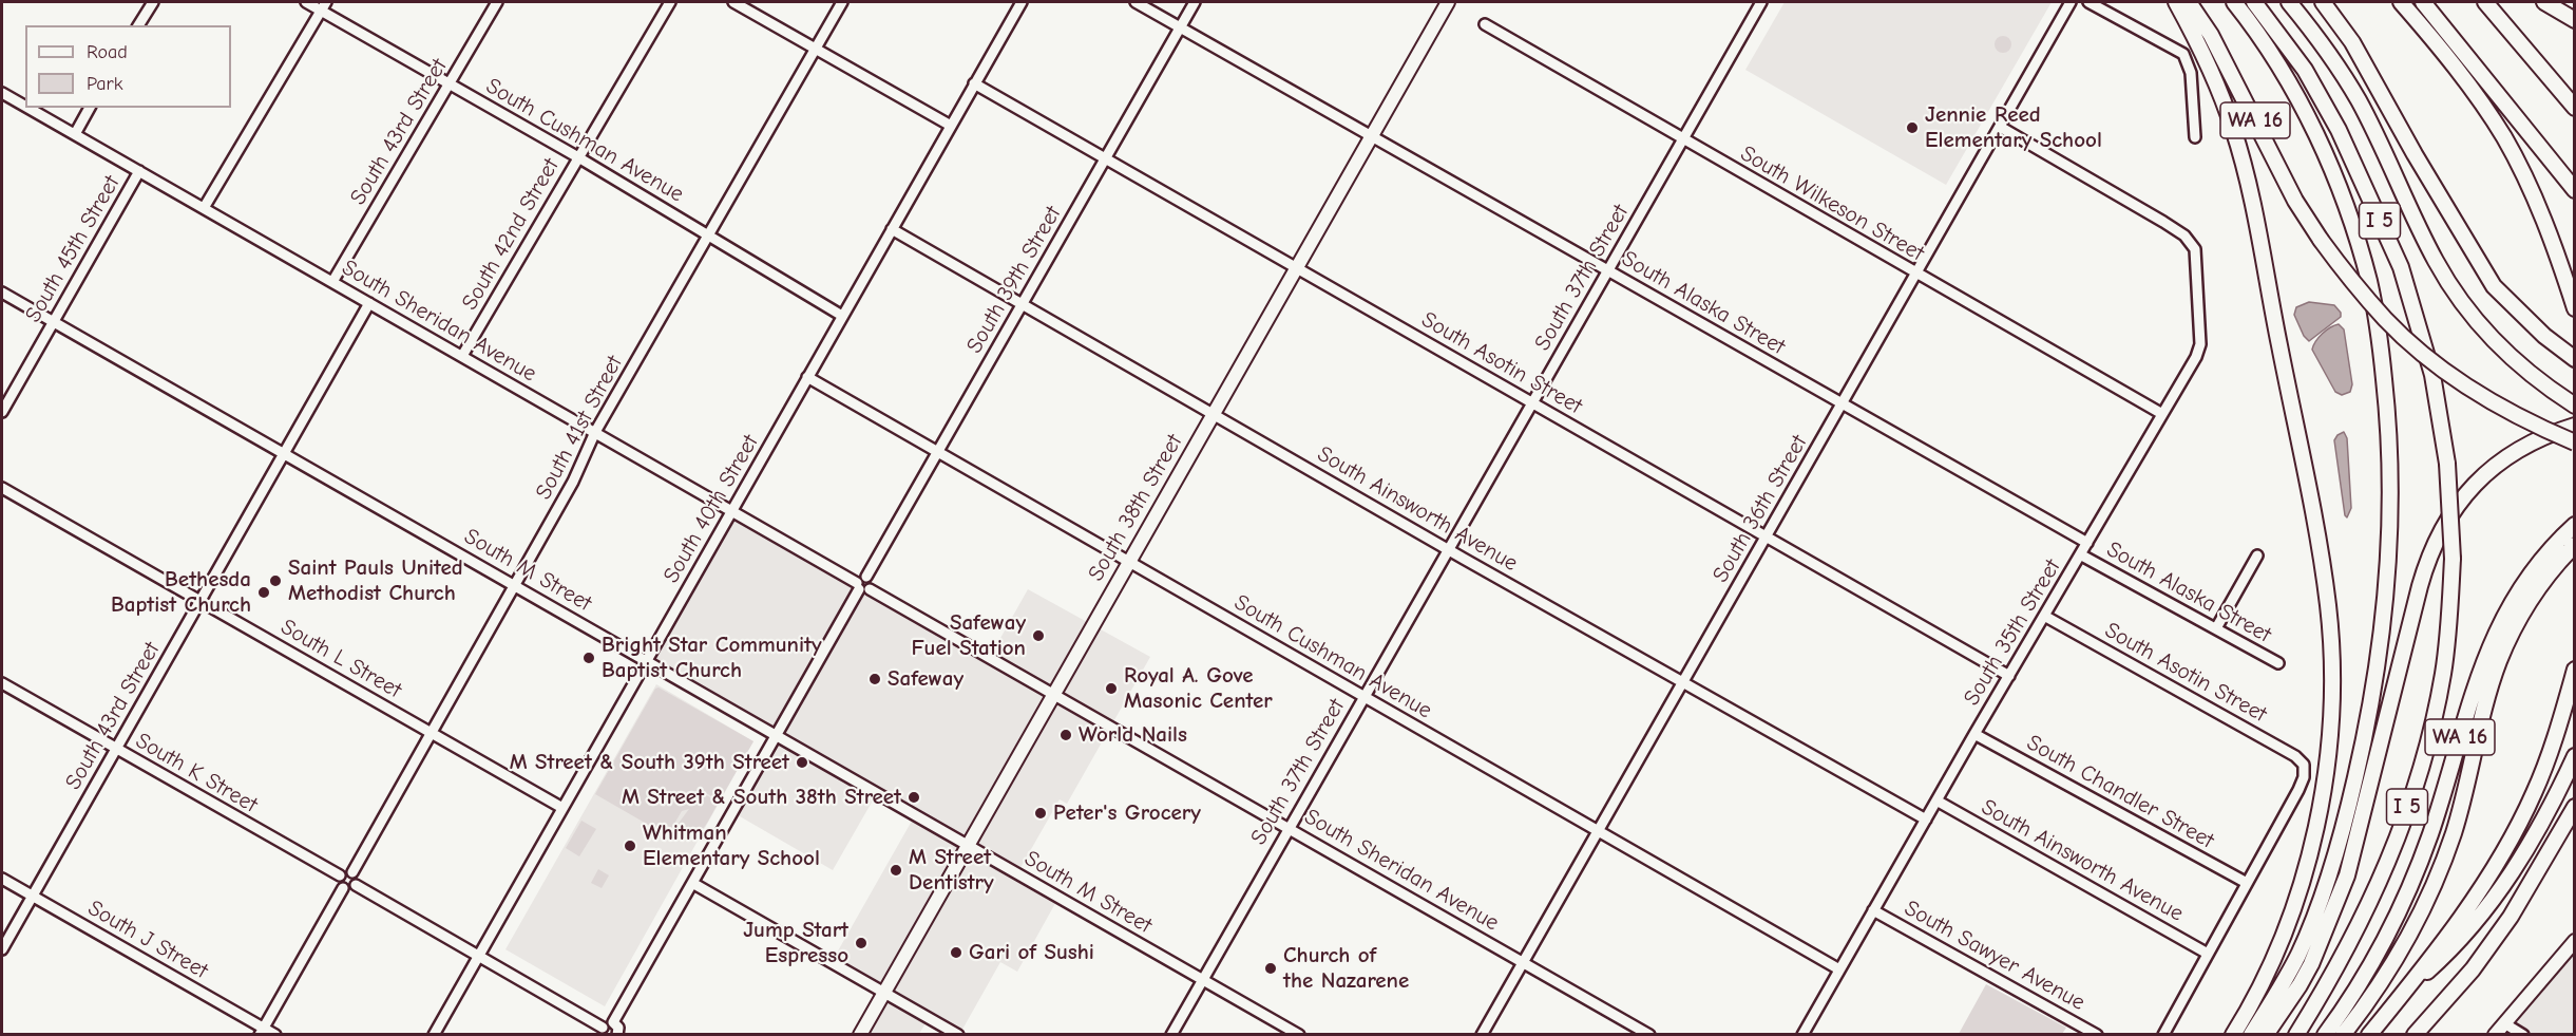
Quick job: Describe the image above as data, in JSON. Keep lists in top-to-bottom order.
{
  "streets": {
    "highway": ["WA 16", "I 5"],
    "main road": ["South 38th Street"],
    "street": [
      "South 43rd Street",
      "South Cushman Avenue",
      "South Wilkeson Street",
      "South 42nd Street",
      "South 45th Street",
      "South 37th Street",
      "South 39th Street",
      "South Alaska Street",
      "South Sheridan Avenue",
      "South Asotin Street",
      "South 41st Street",
      "South 40th Street",
      "South Ainsworth Avenue",
      "South 36th Street",
      "South M Street",
      "South 35th Street",
      "South L Street",
      "South K Street",
      "South Chandler Street",
      "South J Street",
      "South Sawyer Avenue"
    ]
  },
  "crossings": [
    ["South 43rd Street", "South Cushman Avenue"],
    ["South 43rd Street", "South Sheridan Avenue"],
    ["South 43rd Street", "South M Street"],
    ["South 43rd Street", "South L Street"],
    ["South 43rd Street", "South K Street"],
    ["South 43rd Street", "South J Street"],
    ["South Cushman Avenue", "South 42nd Street"],
    ["South Cushman Avenue", "South 37th Street"],
    ["South Cushman Avenue", "South 39th Street"],
    ["South Cushman Avenue", "South 41st Street"],
    ["South Cushman Avenue", "South 38th Street"],
    ["South Cushman Avenue", "South 40th Street"],
    ["South Cushman Avenue", "South 36th Street"],
    ["South Cushman Avenue", "South 35th Street"],
    ["South Wilkeson Street", "South 37th Street"],
    ["South Wilkeson Street", "South 36th Street"],
    ["South Wilkeson Street", "South 35th Street"],
    ["South 42nd Street", "South Sheridan Avenue"],
    ["South 45th Street", "South Sheridan Avenue"],
    ["South 45th Street", "South M Street"],
    ["South 37th Street", "South Alaska Street"],
    ["South 37th Street", "South Sheridan Avenue"],
    ["South 37th Street", "South Asotin Street"],
    ["South 37th Street", "South Ainsworth Avenue"],
    ["South 37th Street", "South M Street"],
    ["South 39th Street", "South Alaska Street"],
    ["South 39th Street", "South Sheridan Avenue"],
    ["South 39th Street", "South Asotin Street"],
    ["South 39th Street", "South Ainsworth Avenue"],
    ["South Alaska Street", "South 38th Street"],
    ["South Alaska Street", "South 36th Street"],
    ["South Alaska Street", "South 35th Street"],
    ["South Sheridan Avenue", "South 41st Street"],
    ["South Sheridan Avenue", "South 38th Street"],
    ["South Sheridan Avenue", "South 40th Street"],
    ["South Sheridan Avenue", "South 36th Street"],
    ["South Asotin Street", "South 38th Street"],
    ["South Asotin Street", "South 40th Street"],
    ["South Asotin Street", "South 36th Street"],
    ["South Asotin Street", "South 35th Street"],
    ["South Asotin Street", "South Chandler Street"],
    ["South 41st Street", "South M Street"],
    ["South 41st Street", "South L Street"],
    ["South 41st Street", "South K Street"],
    ["South 38th Street", "South Ainsworth Avenue"],
    ["South 38th Street", "South M Street"],
    ["South 40th Street", "South Ainsworth Avenue"],
    ["South 40th Street", "South M Street"],
    ["South 40th Street", "South L Street"],
    ["South Ainsworth Avenue", "South 36th Street"],
    ["South Ainsworth Avenue", "South 35th Street"],
    ["South 36th Street", "South 35th Street"],
    ["South 35th Street", "South Chandler Street"],
    ["South 35th Street", "South Sawyer Avenue"]
  ],
  "places": [
    "Jennie Reed Elementary School",
    "Saint Pauls United Methodist Church",
    "Bethesda Baptist Church",
    "Safeway Fuel Station",
    "Bright Star Community Baptist Church",
    "Safeway",
    "Royal A. Gove Masonic Center",
    "World Nails",
    "M Street & South 39th Street",
    "M Street & South 38th Street",
    "Peter's Grocery",
    "Whitman Elementary School",
    "M Street Dentistry",
    "Jump Start Espresso",
    "Gari of Sushi",
    "Church of the Nazarene"
  ],
  "legend": ["Road", "Park"]
}
